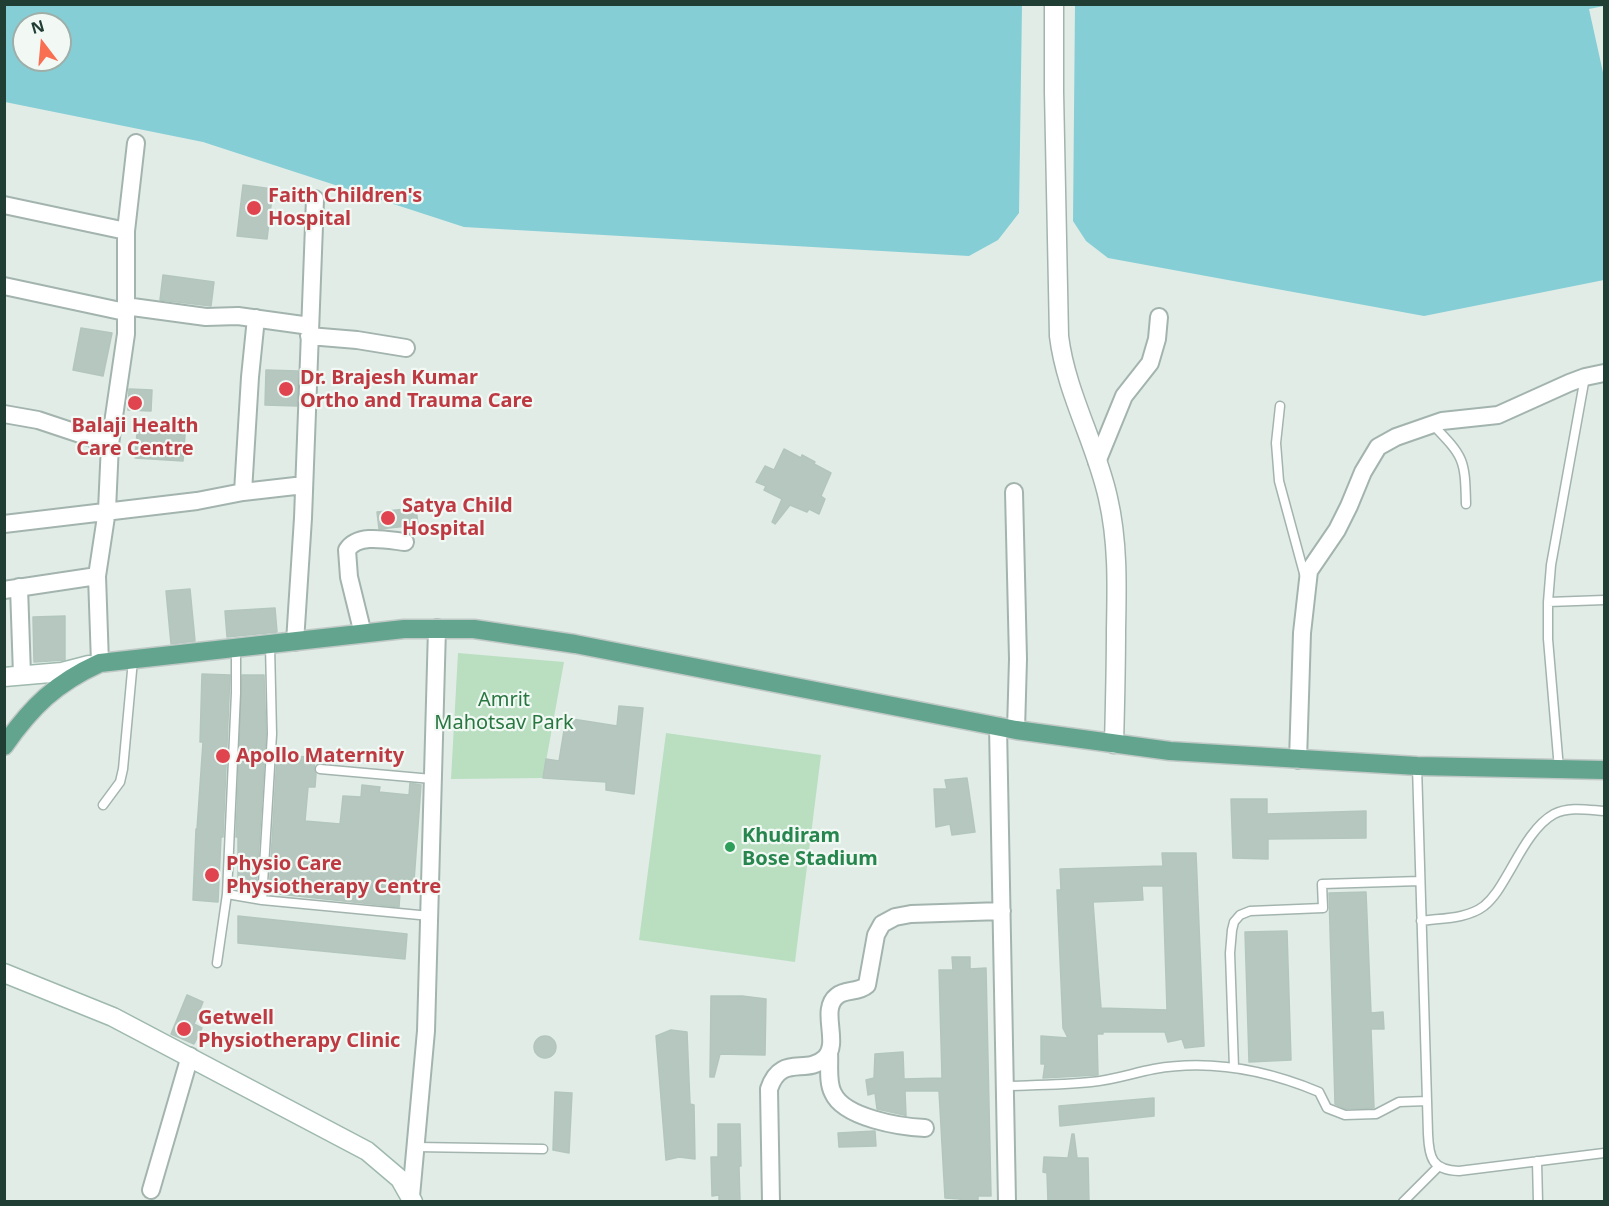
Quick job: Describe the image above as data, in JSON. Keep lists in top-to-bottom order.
{
  "parks": ["Amrit Mahotsav Park"],
  "places": [
    "Faith Children's Hospital",
    "Dr. Brajesh Kumar Ortho and Trauma Care",
    "Balaji Health Care Centre",
    "Satya Child Hospital",
    "Apollo Maternity",
    "Khudiram Bose Stadium",
    "Physio Care Physiotherapy Centre",
    "Getwell Physiotherapy Clinic"
  ],
  "north": "top"
}
